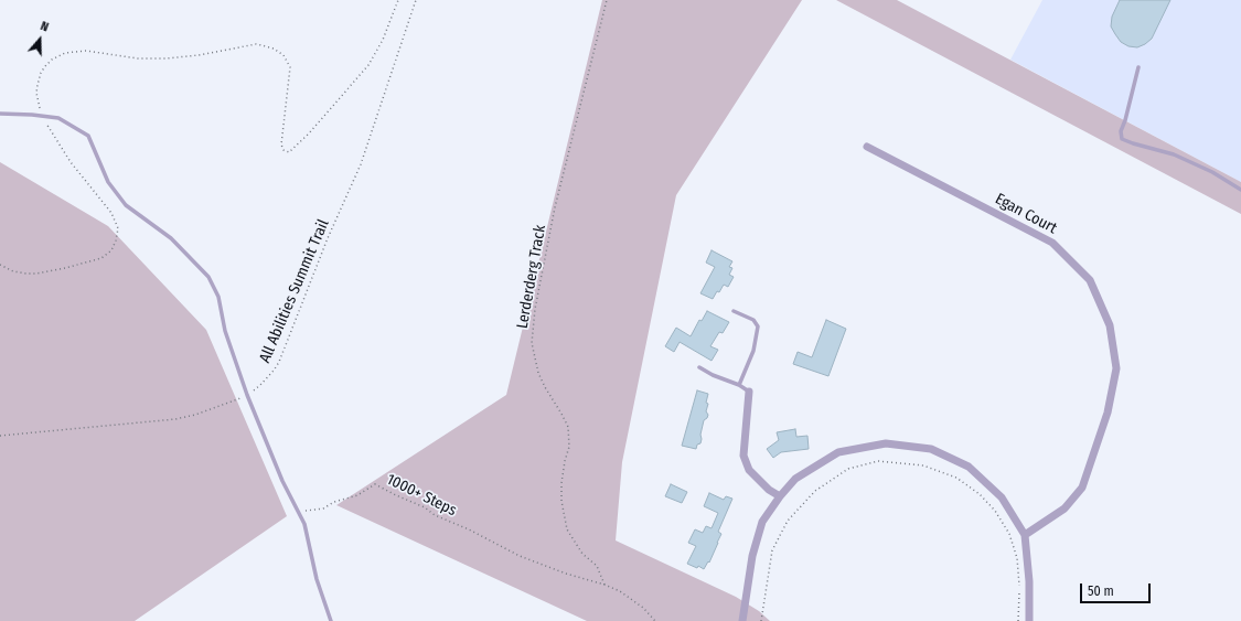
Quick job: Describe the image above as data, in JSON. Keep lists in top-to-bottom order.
{
  "streets": {
    "street": ["Egan Court"],
    "path": ["Lerderderg Track", "All Abilities Summit Trail", "1000+ Steps"]
  },
  "crossings": [
    ["Lerderderg Track", "1000+ Steps"]
  ],
  "scale_bar": "50 m",
  "north": "top"
}
